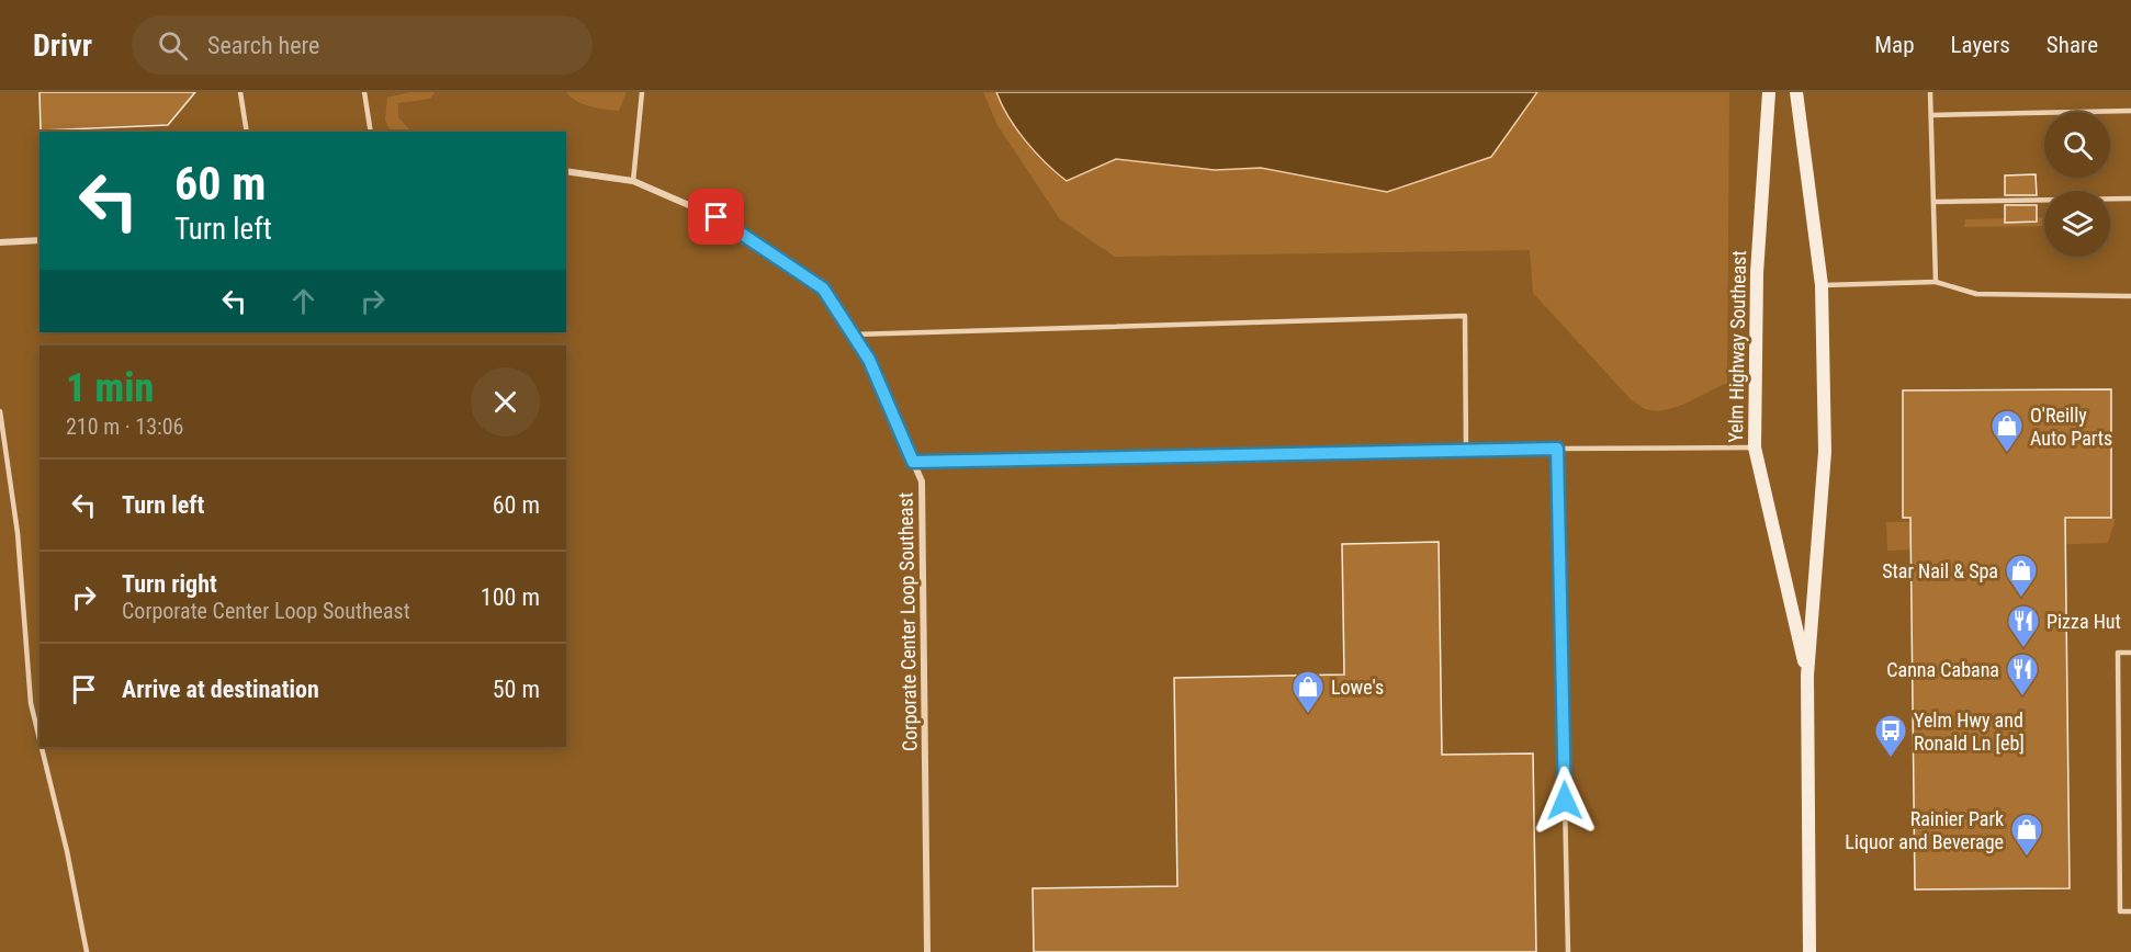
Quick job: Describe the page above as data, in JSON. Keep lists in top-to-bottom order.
{
  "streets": {
    "main road": ["Yelm Highway Southeast"],
    "street": ["Corporate Center Loop Southeast"]
  },
  "places": {
    "shop": [
      "O'Reilly Auto Parts",
      "Star Nail & Spa",
      "Lowe's",
      "Rainier Park Liquor and Beverage"
    ],
    "restaurant": ["Pizza Hut", "Canna Cabana"],
    "bus stop": ["Yelm Hwy and Ronald Ln [eb]"]
  },
  "page": {
    "header": "Drivr",
    "search": "Search here",
    "nav": ["Map", "Layers", "Share"],
    "turn": ["60 m", "Turn left"],
    "heading": ["1 min", "210 m · 13:06"],
    "list": [
      {
        "name": "Turn left",
        "value": "60 m"
      },
      {
        "name": "Turn right",
        "note": "Corporate Center Loop Southeast",
        "value": "100 m"
      },
      {
        "name": "Arrive at destination",
        "value": "50 m"
      }
    ]
  }
}
